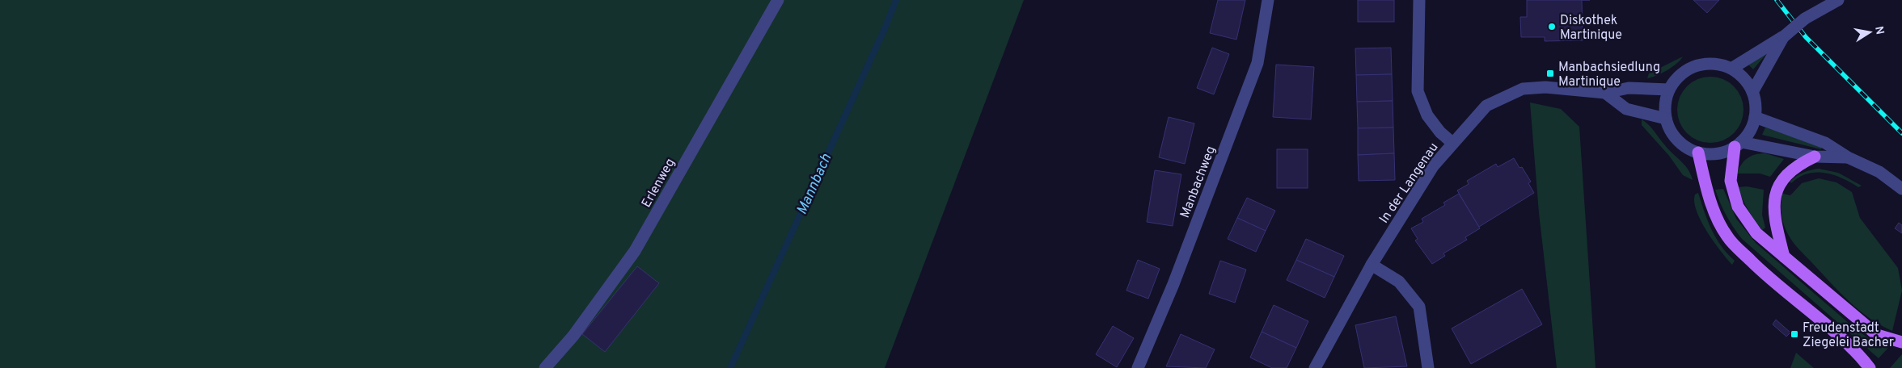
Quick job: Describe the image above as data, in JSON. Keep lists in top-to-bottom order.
{
  "streets": {
    "street": ["Manbachweg", "Erlenweg", "In der Langenau"]
  },
  "water": ["Mannbach"],
  "places": {
    "other": ["Diskothek Martinique"],
    "transit": ["Manbachsiedlung Martinique", "Freudenstadt Ziegelei Bacher"]
  },
  "north": "right"
}
